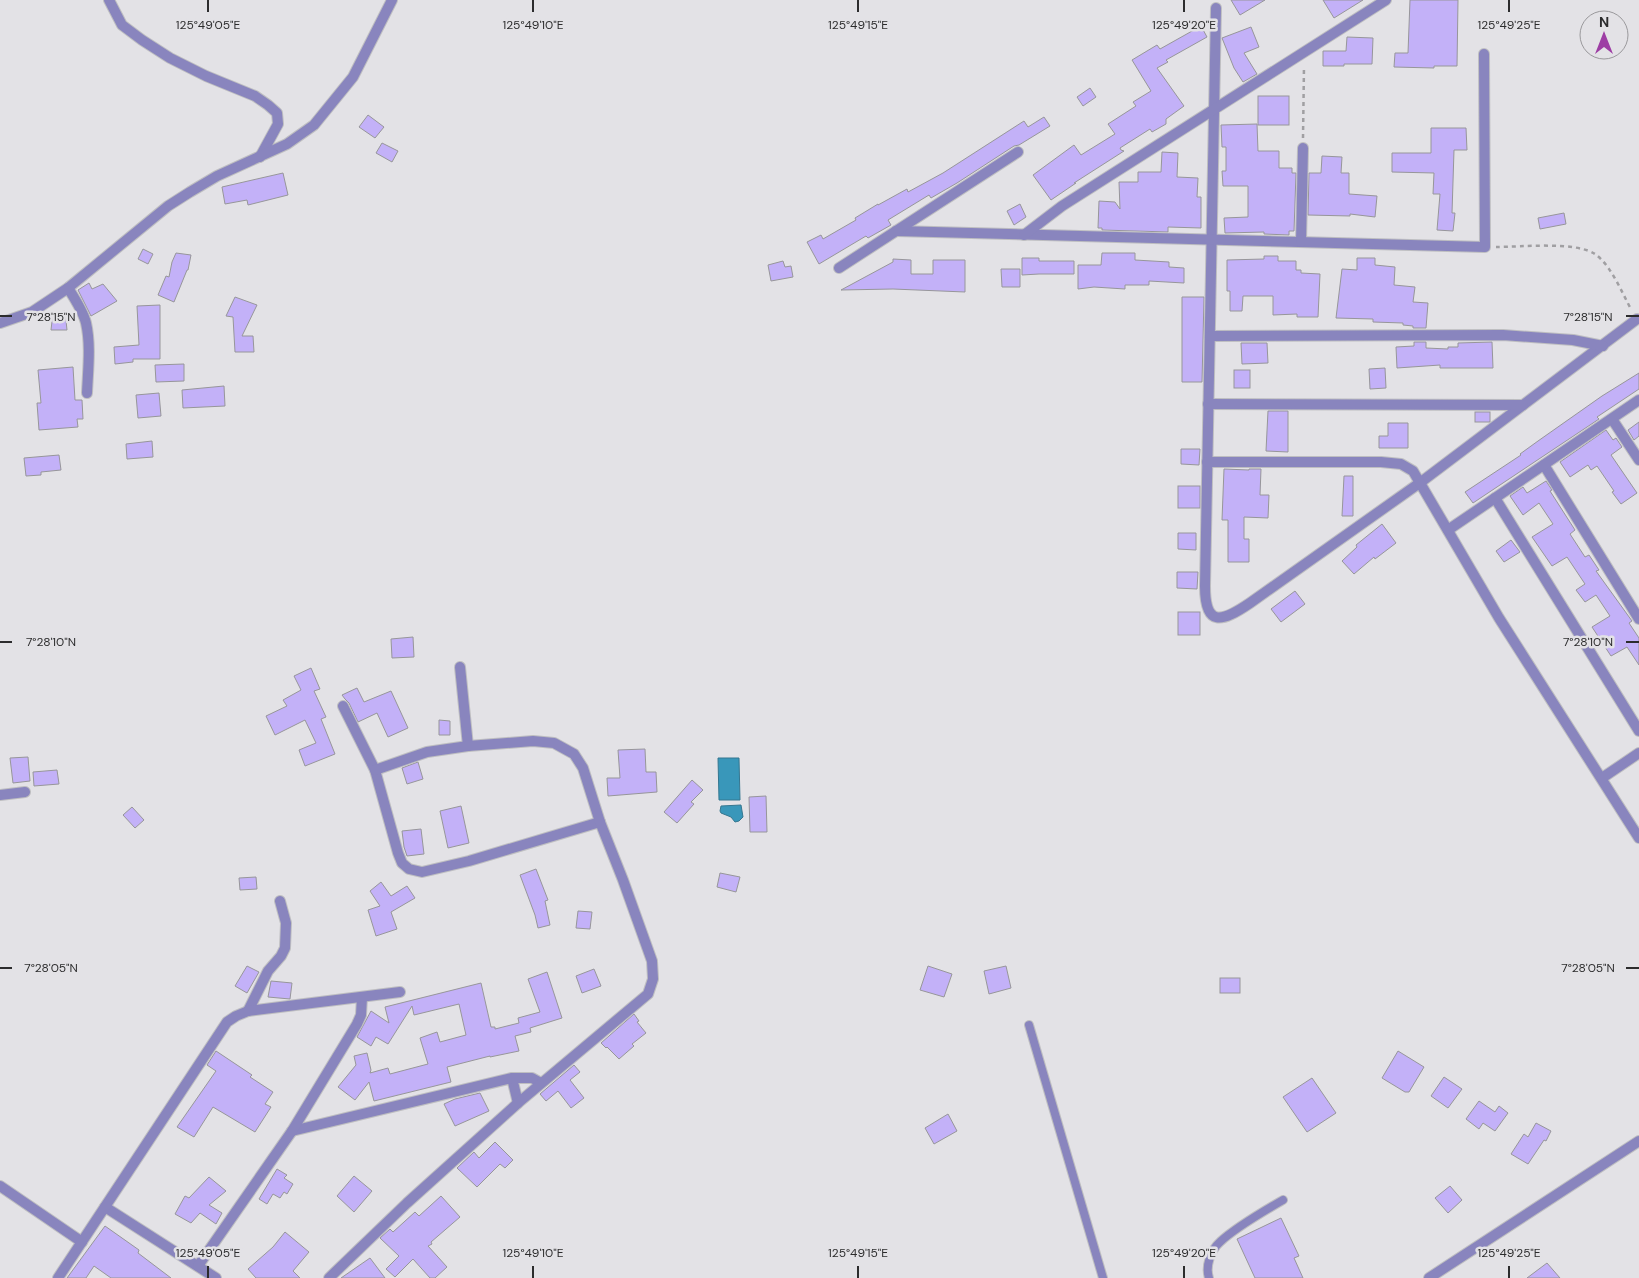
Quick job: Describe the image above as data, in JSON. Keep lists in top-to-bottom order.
{
  "north": "top",
  "coordinates": [
    "125°49'05\"E",
    "125°49'10\"E",
    "125°49'15\"E",
    "125°49'20\"E",
    "125°49'25\"E",
    "7°28'15\"N",
    "7°28'10\"N",
    "7°28'05\"N"
  ]
}
